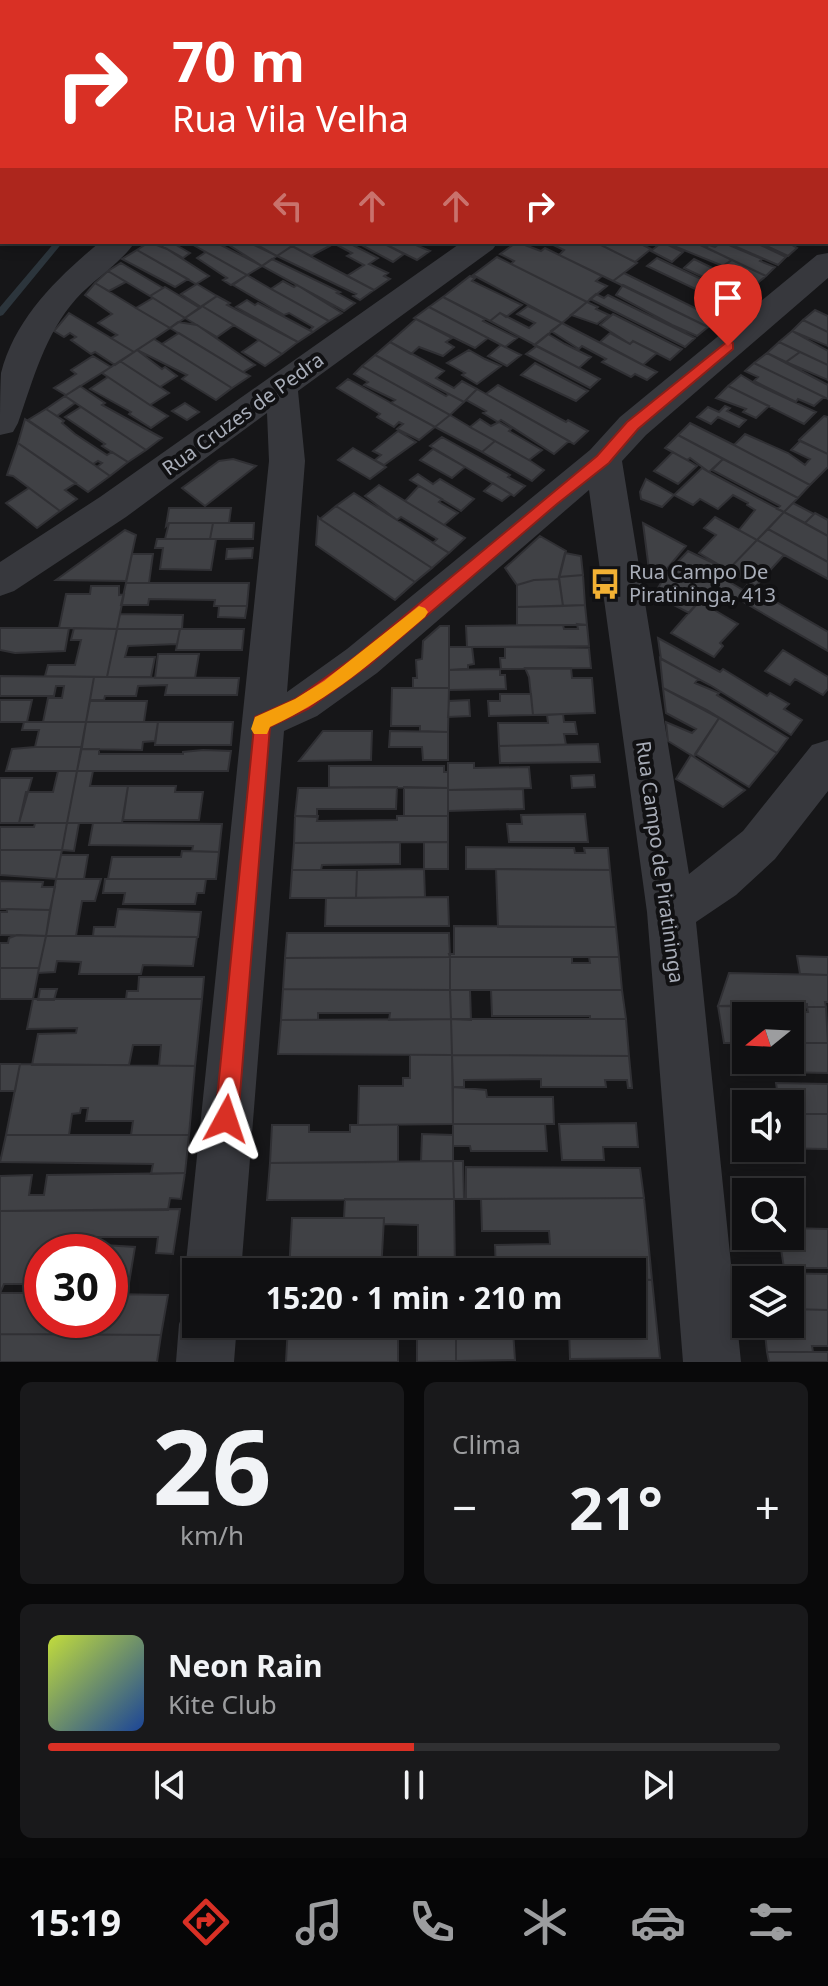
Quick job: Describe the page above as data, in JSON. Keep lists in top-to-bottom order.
{
  "streets": {
    "street": ["Rua Cruzes de Pedra", "Rua Campo de Piratininga"]
  },
  "places": {
    "bus stop": ["Rua Campo De Piratininga, 413"]
  },
  "north": "left",
  "page": {
    "turn": ["70 m", "Rua Vila Velha"],
    "limit": "30",
    "trip": "15:20 · 1 min · 210 m",
    "tile": [
      ["26", "km/h"],
      "Clima"
    ],
    "heat": ["−", "21°", "+"],
    "song": ["Neon Rain", "Kite Club"],
    "tabs": "15:19"
  }
}
